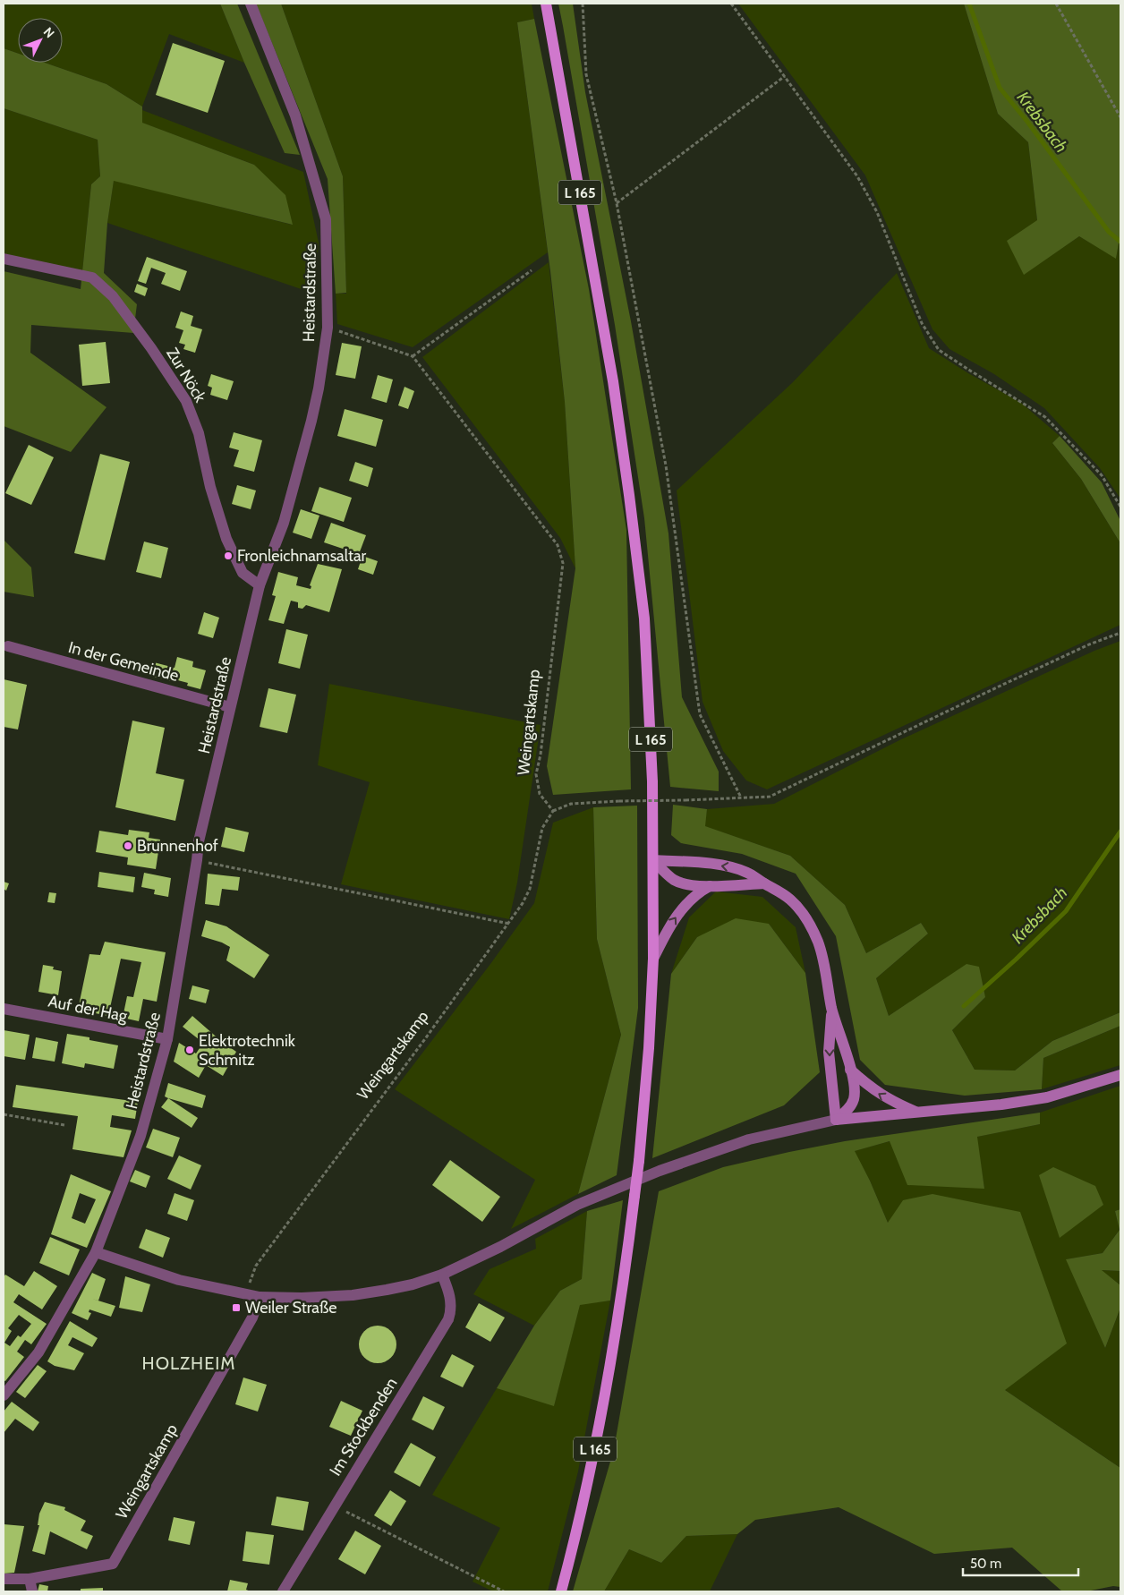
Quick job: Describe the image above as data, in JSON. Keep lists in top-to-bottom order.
{
  "streets": {
    "main road": ["L 165"],
    "street": [
      "Heistardstraße",
      "Zur Nöck",
      "In der Gemeinde",
      "Weingartskamp",
      "Auf der Hag",
      "Im Stockbenden"
    ]
  },
  "crossings": [
    ["Heistardstraße", "Zur Nöck"],
    ["Heistardstraße", "In der Gemeinde"],
    ["Heistardstraße", "Auf der Hag"]
  ],
  "districts": ["HOLZHEIM"],
  "water": ["Krebsbach"],
  "places": {
    "other": ["Fronleichnamsaltar", "Brunnenhof", "Elektrotechnik Schmitz"],
    "transit": ["Weiler Straße"]
  },
  "scale_bar": "50 m",
  "north": "top right"
}
